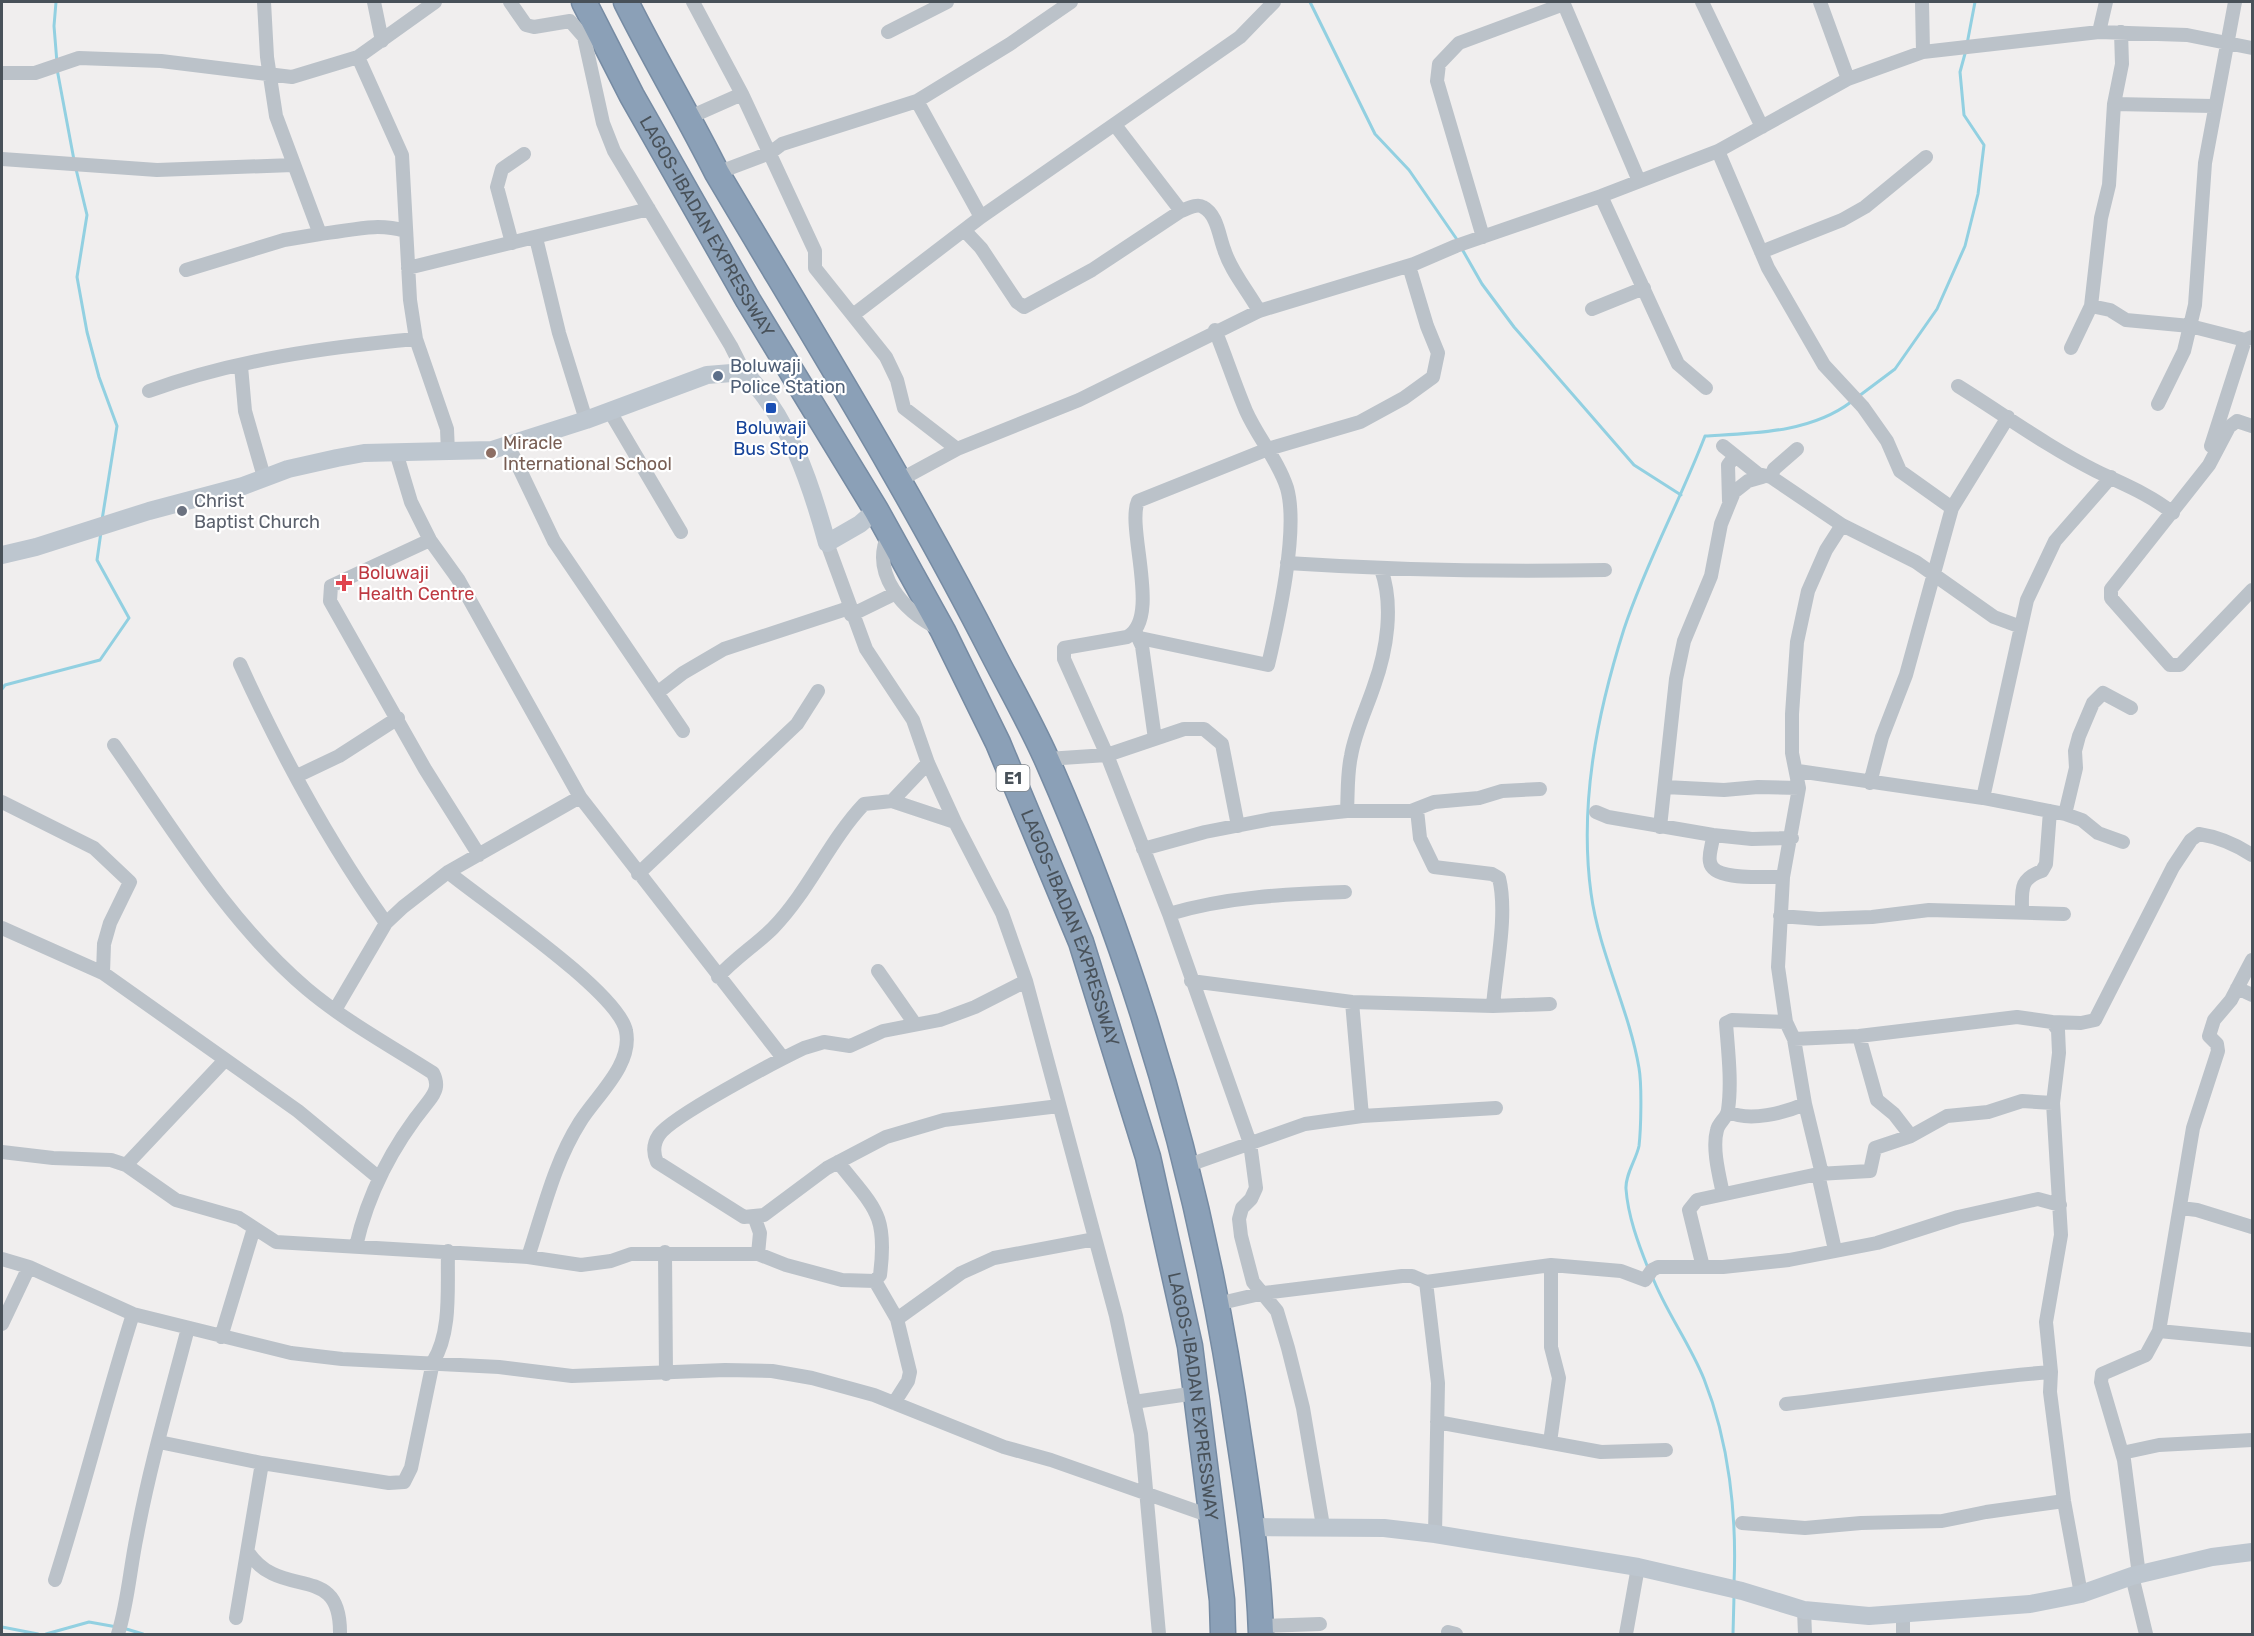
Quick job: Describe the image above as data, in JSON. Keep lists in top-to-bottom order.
{
  "streets": {
    "highway": ["LAGOS-IBADAN EXPRESSWAY", "E1"]
  },
  "places": {
    "other": ["Boluwaji Police Station", "Miracle International School", "Christ Baptist Church"],
    "transit": ["Boluwaji Bus Stop"],
    "health": ["Boluwaji Health Centre"]
  }
}
